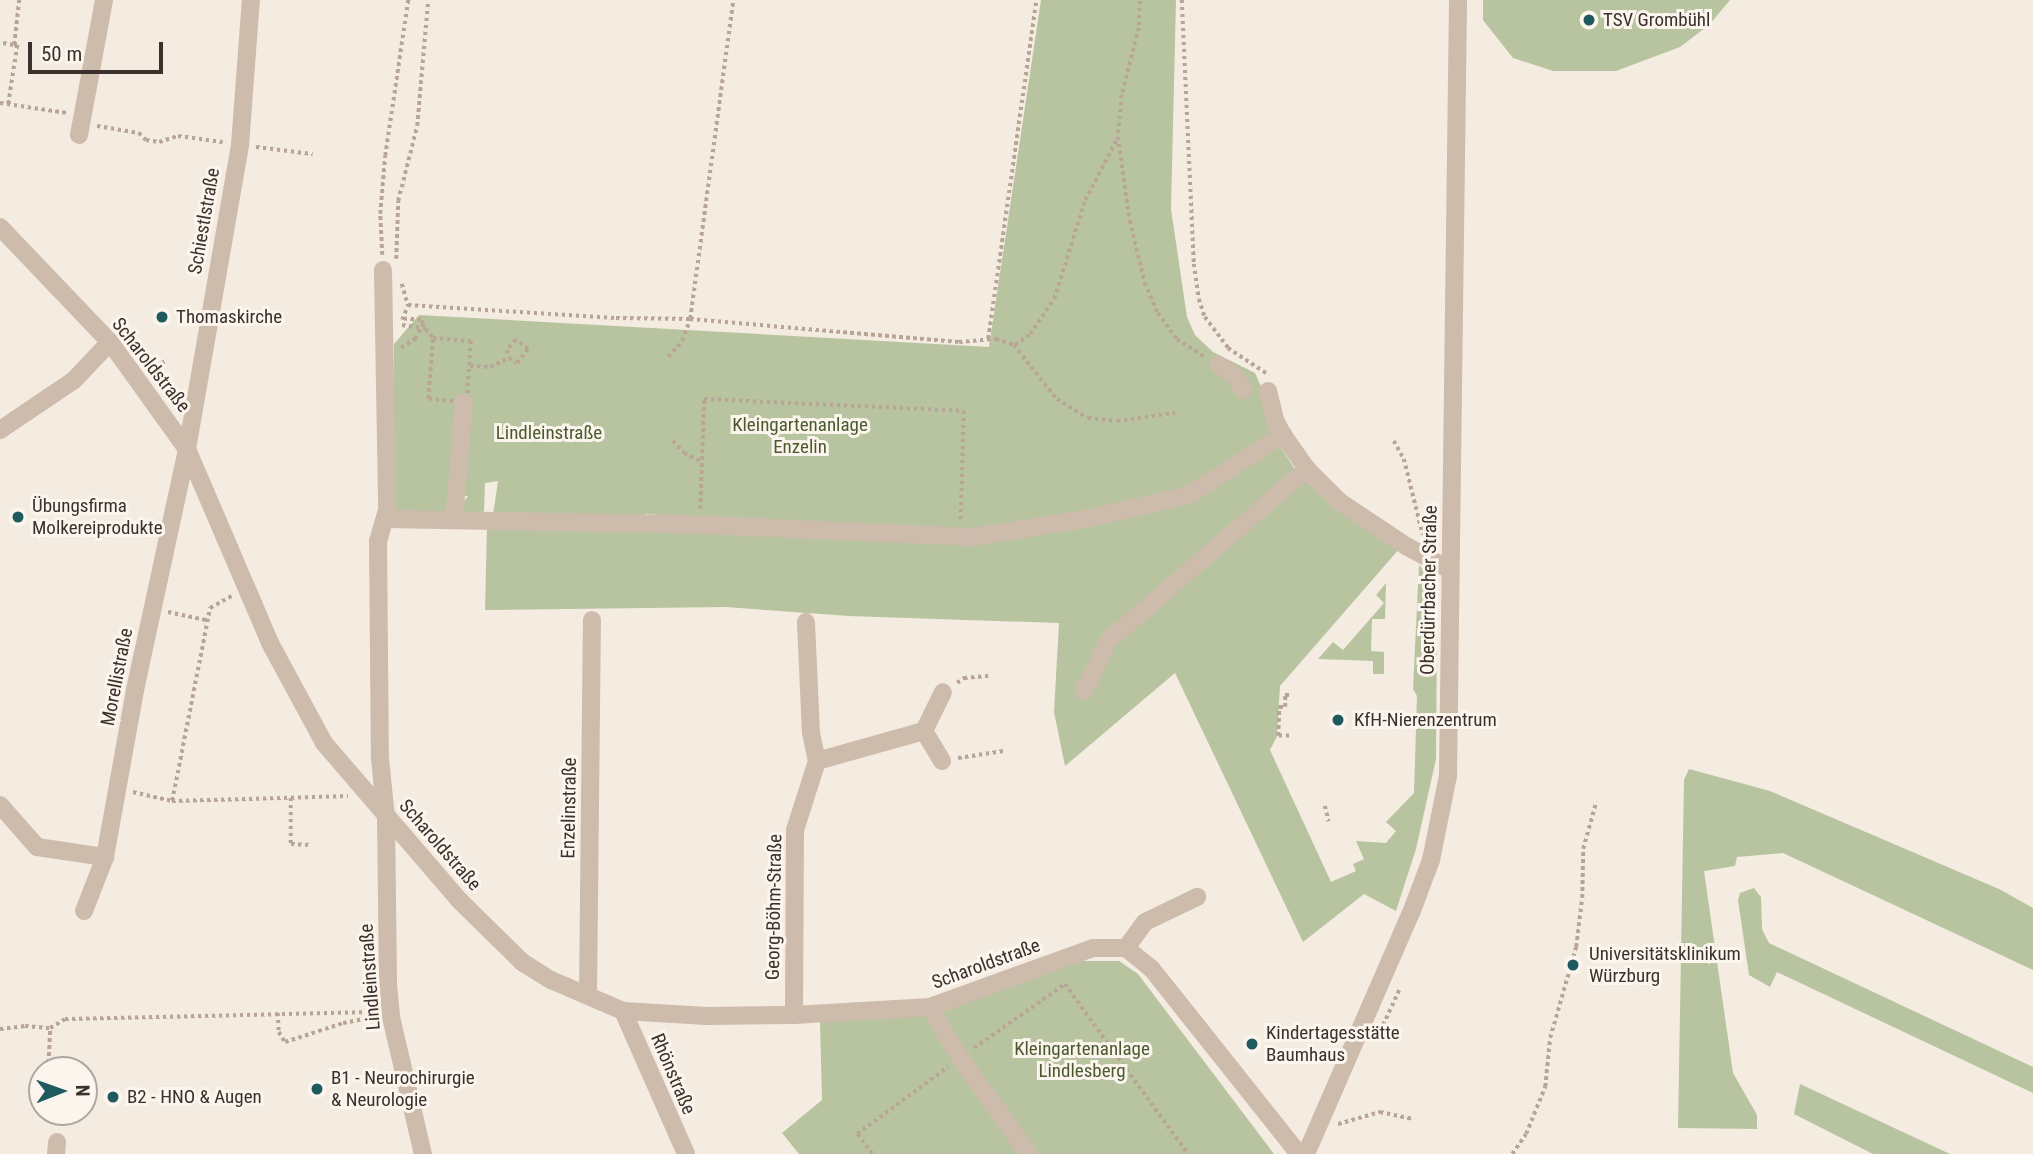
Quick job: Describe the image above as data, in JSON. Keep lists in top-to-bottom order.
{
  "streets": {
    "street": [
      "Schiestlstraße",
      "Scharoldstraße",
      "Oberdürrbacher Straße",
      "Morellistraße",
      "Enzelinstraße",
      "Georg-Böhm-Straße",
      "Lindleinstraße",
      "Rhönstraße"
    ]
  },
  "crossings": [
    ["Schiestlstraße", "Scharoldstraße"],
    ["Schiestlstraße", "Morellistraße"],
    ["Scharoldstraße", "Morellistraße"],
    ["Scharoldstraße", "Enzelinstraße"],
    ["Scharoldstraße", "Georg-Böhm-Straße"],
    ["Scharoldstraße", "Lindleinstraße"],
    ["Scharoldstraße", "Rhönstraße"]
  ],
  "parks": ["Kleingartenanlage Enzelin", "Lindleinstraße", "Kleingartenanlage Lindlesberg"],
  "places": [
    "TSV Grombühl",
    "Thomaskirche",
    "Übungsfirma Molkereiprodukte",
    "KfH-Nierenzentrum",
    "Universitätsklinikum Würzburg",
    "Kindertagesstätte Baumhaus",
    "B1 - Neurochirurgie & Neurologie",
    "B2 - HNO & Augen"
  ],
  "scale_bar": "50 m",
  "north": "right"
}
